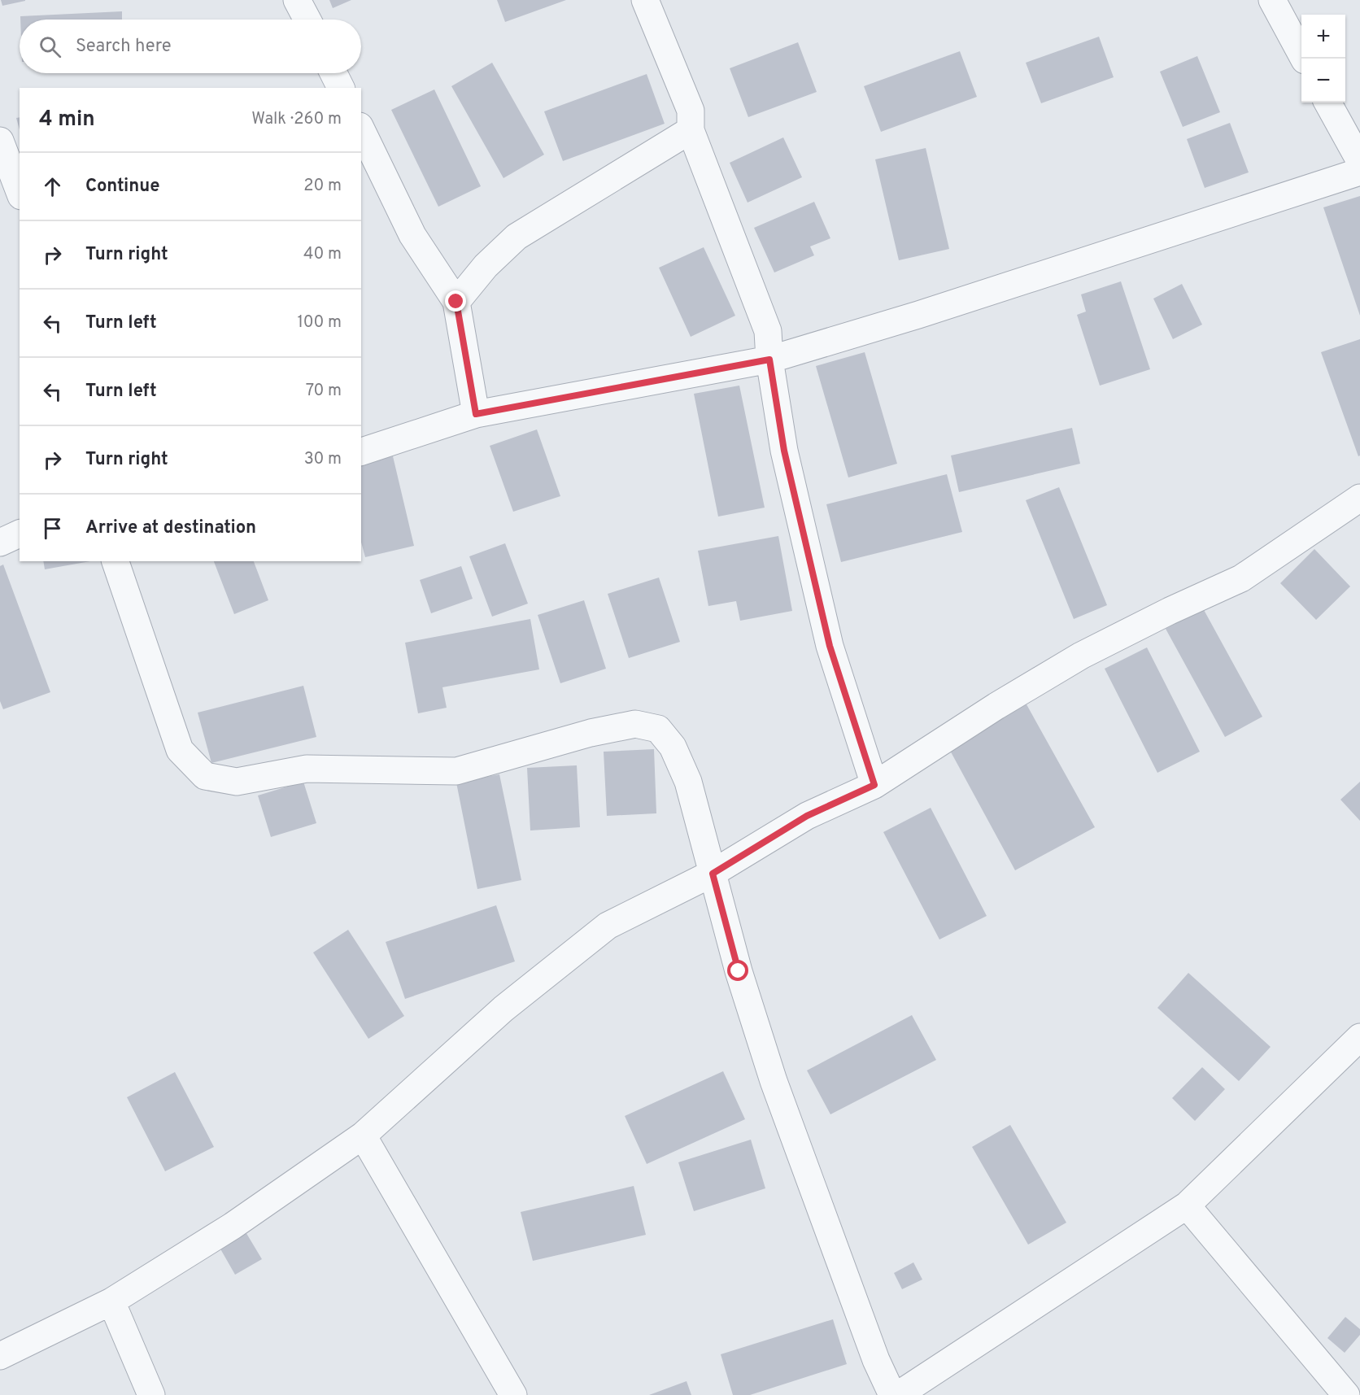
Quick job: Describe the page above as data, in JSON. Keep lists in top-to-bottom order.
{
  "page": {
    "map_buttons": ["+", "−"],
    "search": "Search here",
    "heading": ["4 min", "Walk · 260 m"],
    "list": [
      ["Continue", "20 m"],
      ["Turn right", "40 m"],
      ["Turn left", "100 m"],
      ["Turn left", "70 m"],
      ["Turn right", "30 m"],
      "Arrive at destination"
    ]
  }
}
